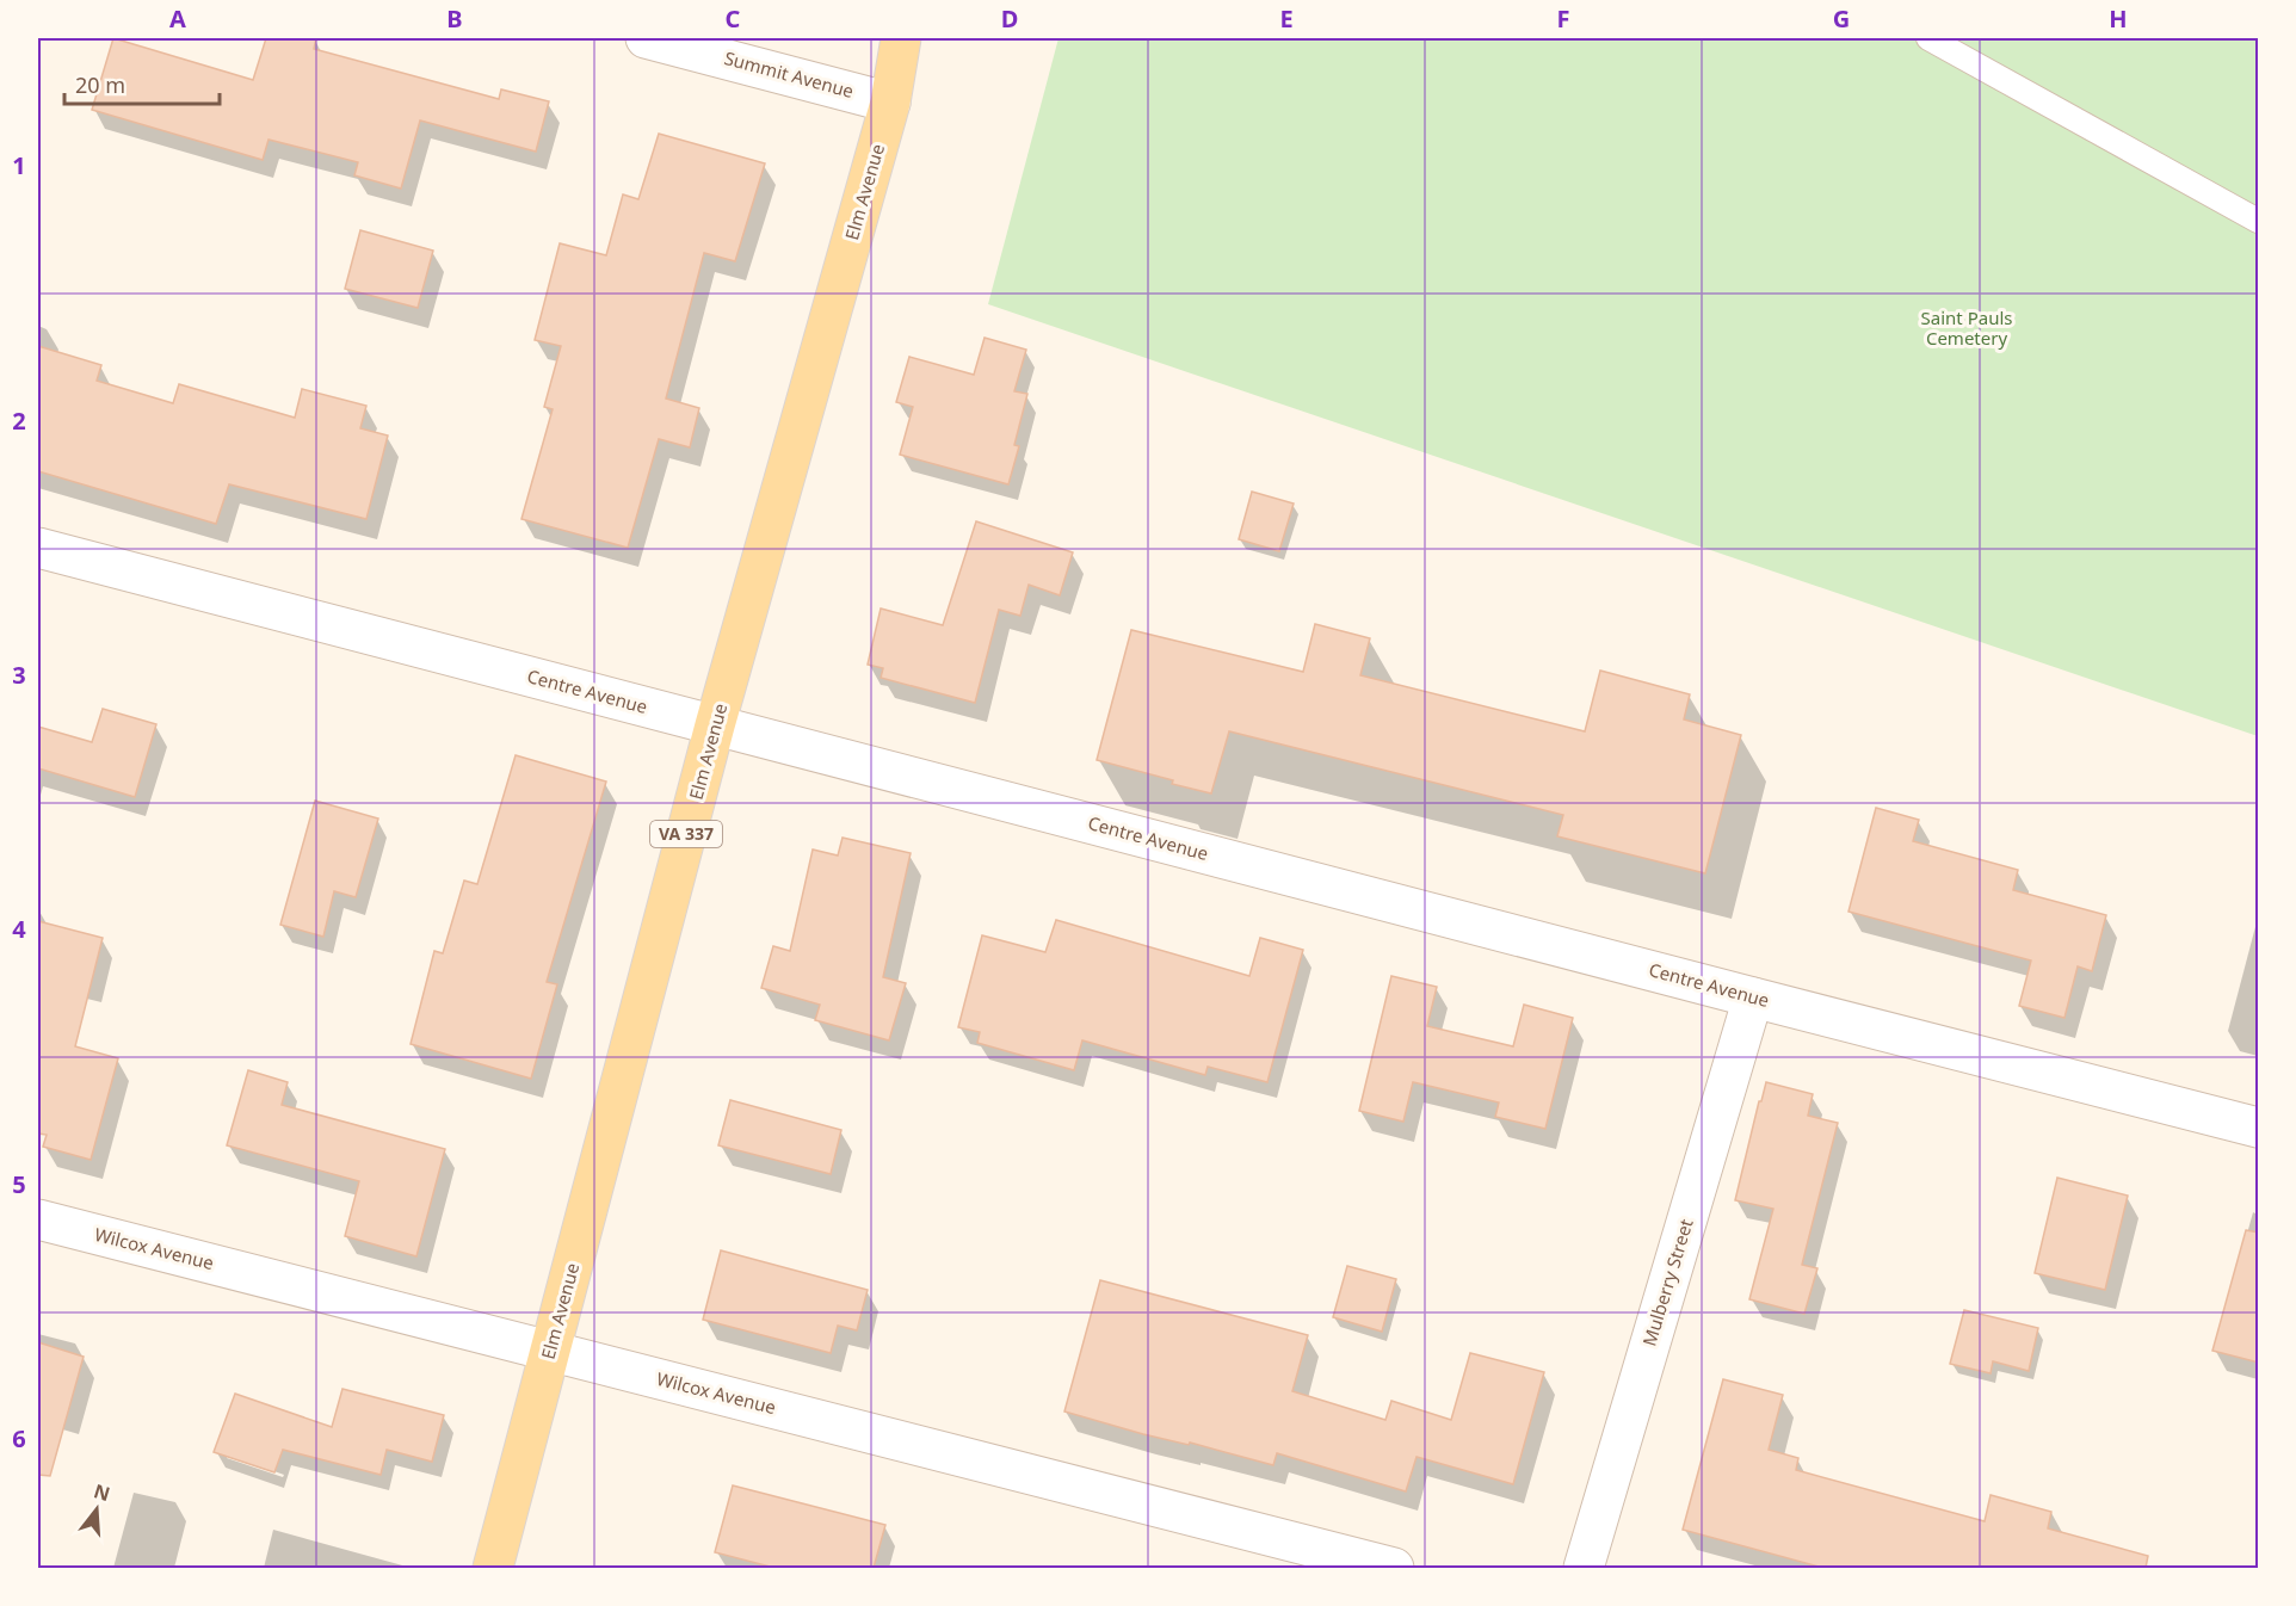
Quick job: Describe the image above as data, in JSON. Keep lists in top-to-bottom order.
{
  "streets": {
    "main road": ["Elm Avenue", "VA 337"],
    "street": [
      "Summit Avenue",
      "Centre Avenue",
      "Wilcox Avenue",
      "Mulberry Street"
    ]
  },
  "crossings": [
    ["Summit Avenue", "Elm Avenue"],
    ["Elm Avenue", "Centre Avenue"],
    ["Elm Avenue", "Wilcox Avenue"],
    ["Centre Avenue", "Mulberry Street"]
  ],
  "parks": ["Saint Pauls Cemetery"],
  "scale_bar": "20 m",
  "north": "top",
  "grid": {
    "columns": [
      "A",
      "B",
      "C",
      "D",
      "E",
      "F",
      "G",
      "H"
    ],
    "rows": [
      "1",
      "2",
      "3",
      "4",
      "5",
      "6"
    ]
  }
}
